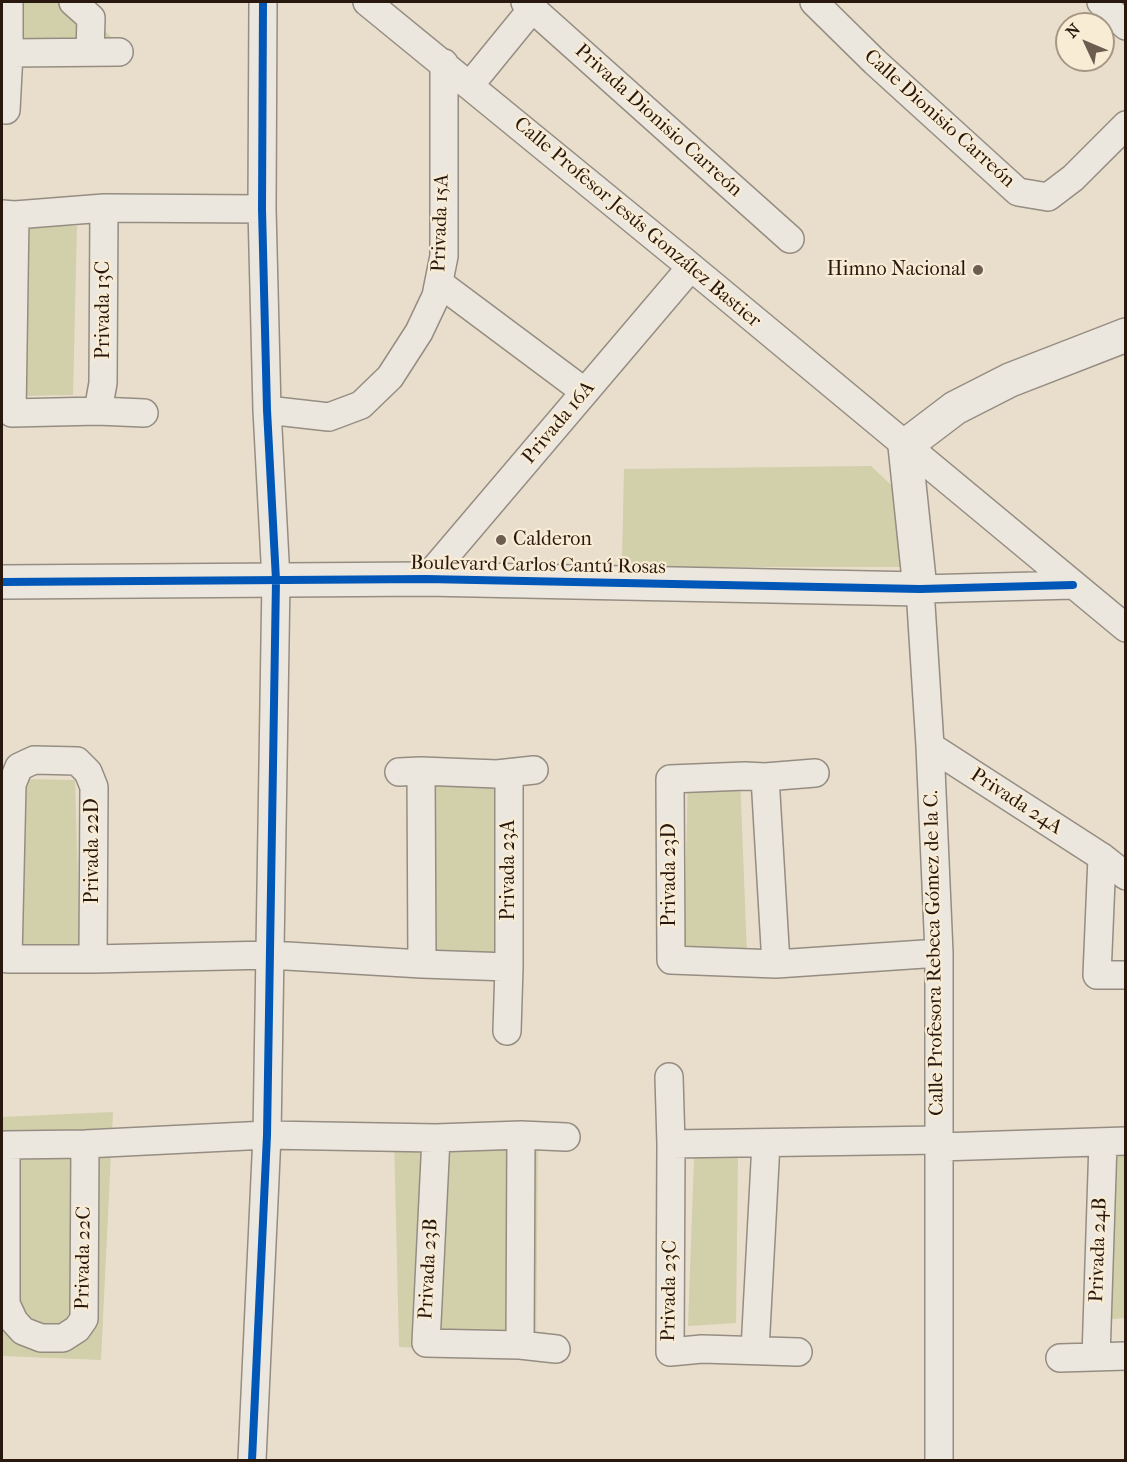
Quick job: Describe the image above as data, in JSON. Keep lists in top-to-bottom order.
{
  "streets": {
    "street": [
      "Calle Dionisio Carreón",
      "Privada Dionisio Carreón",
      "Privada 15A",
      "Calle Profesor Jesús González Bastier",
      "Privada 13C",
      "Privada 16A",
      "Boulevard Carlos Cantú Rosas",
      "Privada 24A",
      "Privada 22D",
      "Privada 23A",
      "Privada 23D",
      "Calle Profesora Rebeca Gómez de la C.",
      "Privada 24B",
      "Privada 22C",
      "Privada 23B",
      "Privada 23C"
    ]
  },
  "crossings": [
    ["Privada 15A", "Calle Profesor Jesús González Bastier"],
    ["Calle Profesor Jesús González Bastier", "Privada 16A"],
    ["Calle Profesor Jesús González Bastier", "Boulevard Carlos Cantú Rosas"],
    ["Calle Profesor Jesús González Bastier", "Calle Profesora Rebeca Gómez de la C."],
    ["Privada 16A", "Boulevard Carlos Cantú Rosas"],
    ["Boulevard Carlos Cantú Rosas", "Calle Profesora Rebeca Gómez de la C."],
    ["Privada 24A", "Calle Profesora Rebeca Gómez de la C."],
    ["Privada 23D", "Calle Profesora Rebeca Gómez de la C."],
    ["Calle Profesora Rebeca Gómez de la C.", "Privada 24B"]
  ],
  "places": ["Himno Nacional", "Calderon"],
  "north": "top left"
}
